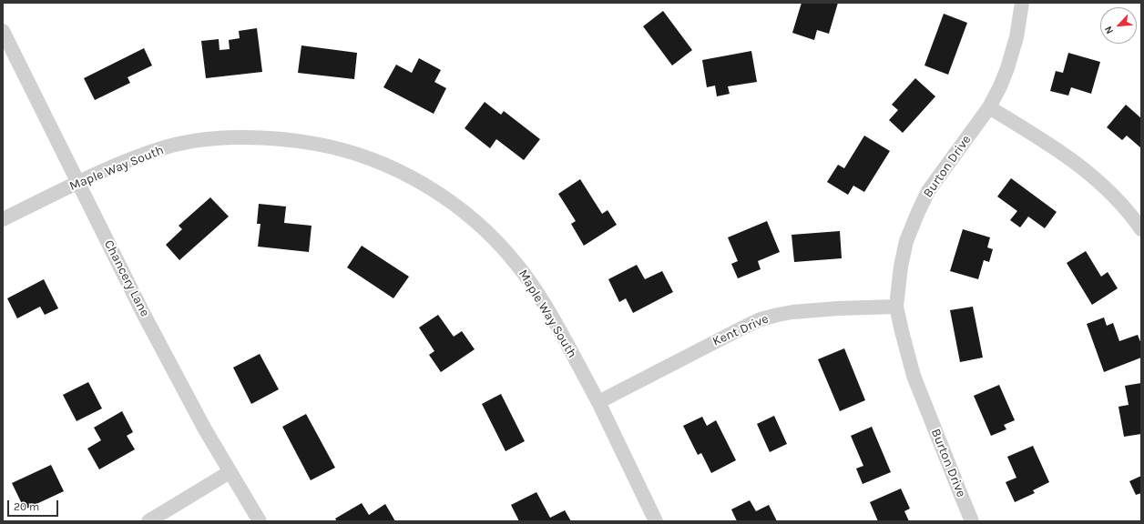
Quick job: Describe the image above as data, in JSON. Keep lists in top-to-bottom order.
{
  "streets": {
    "street": [
      "Burton Drive",
      "Maple Way South",
      "Chancery Lane",
      "Kent Drive"
    ]
  },
  "crossings": [
    ["Burton Drive", "Kent Drive"],
    ["Maple Way South", "Chancery Lane"],
    ["Maple Way South", "Kent Drive"]
  ],
  "scale_bar": "20 m",
  "north": "bottom left"
}
